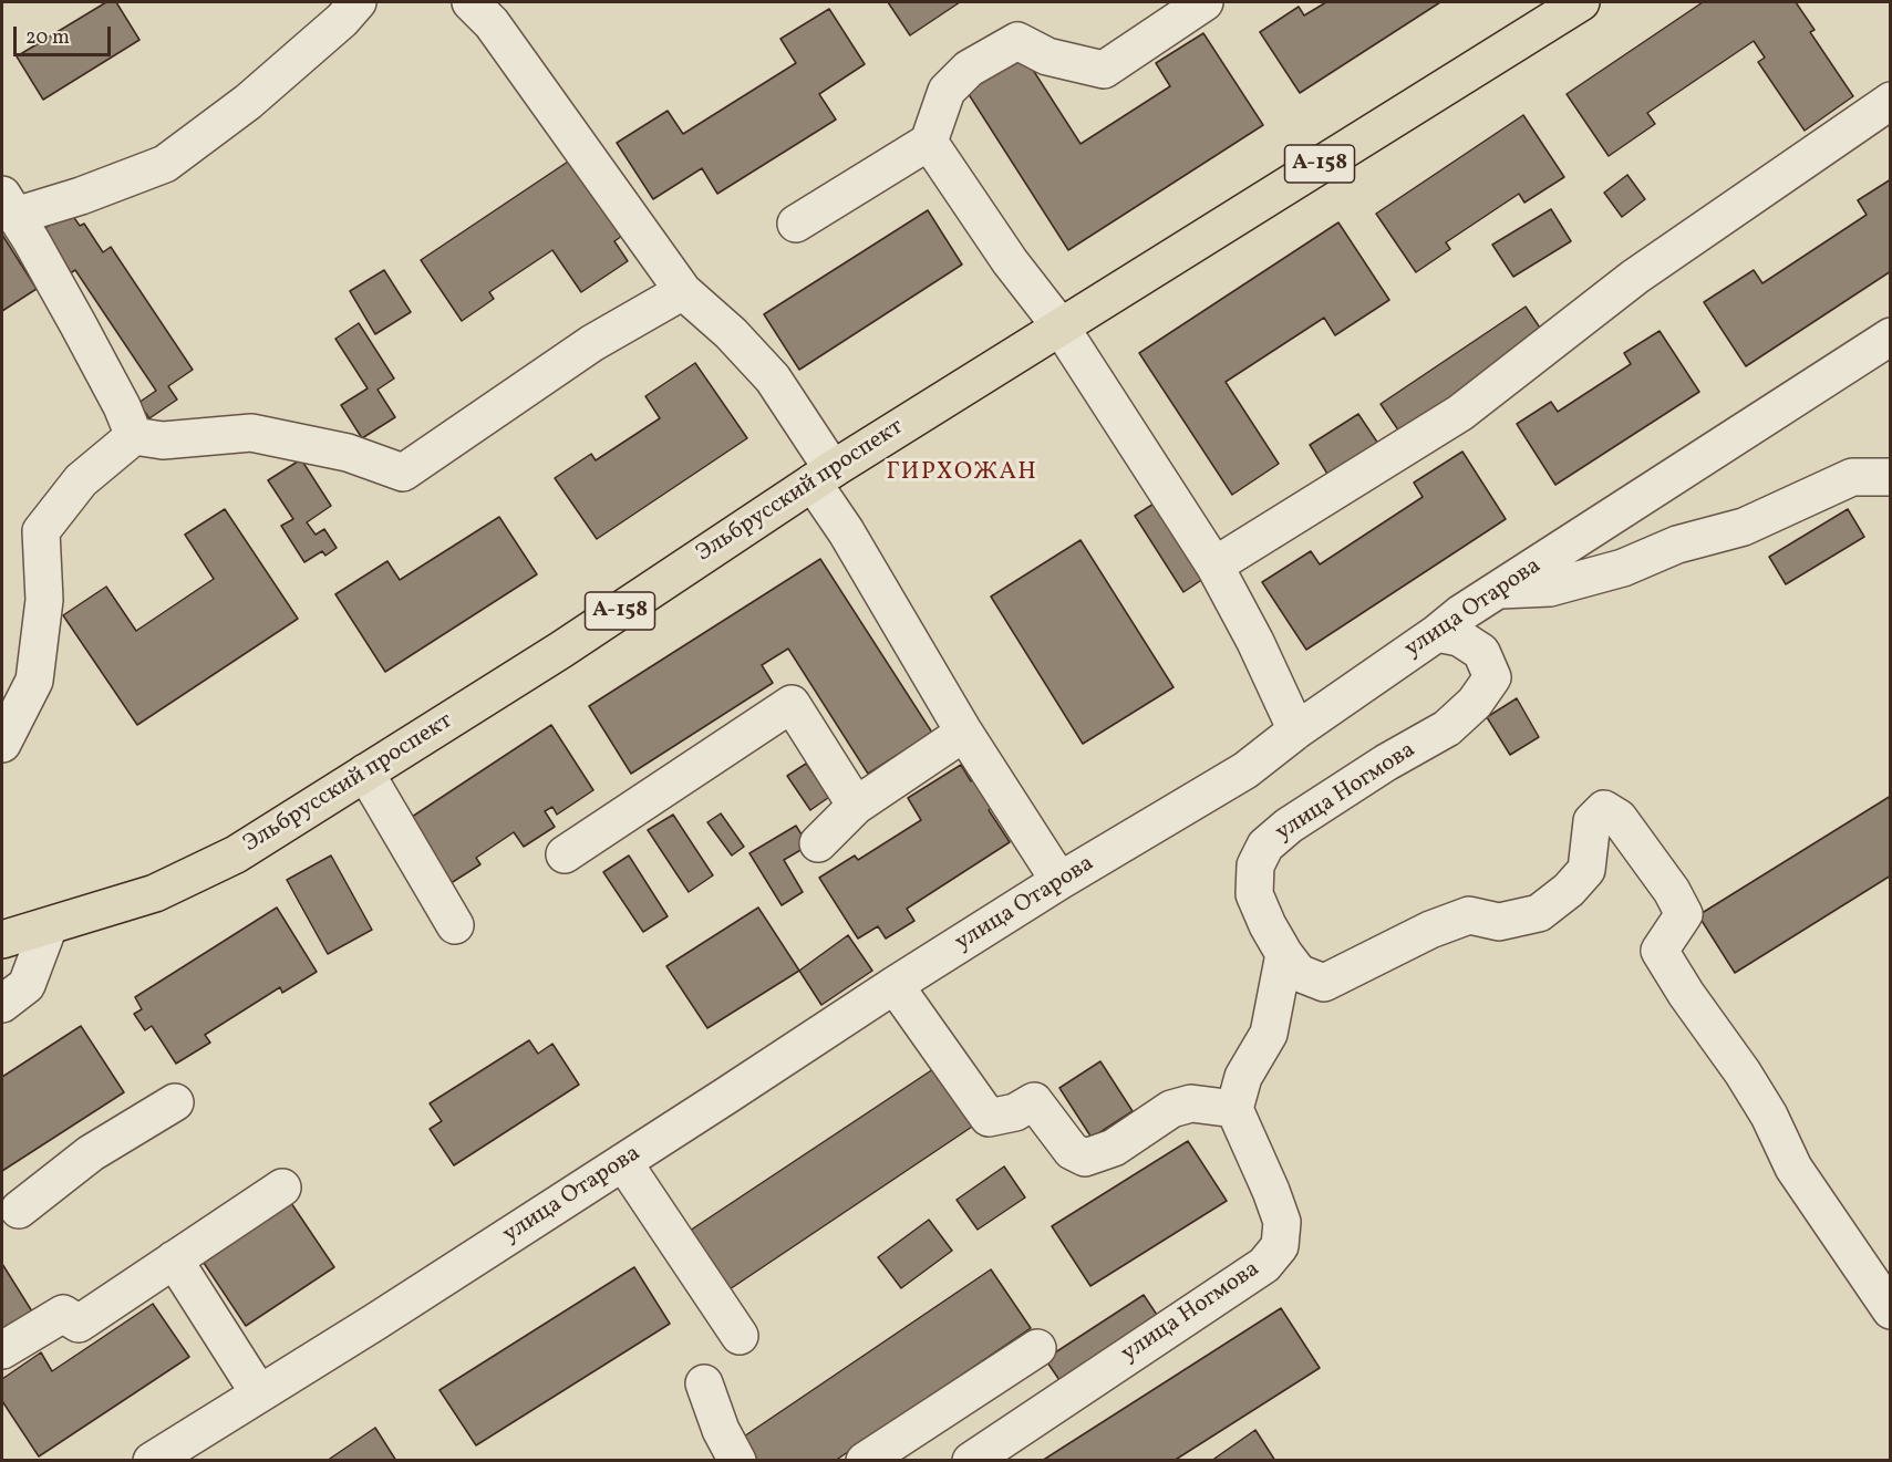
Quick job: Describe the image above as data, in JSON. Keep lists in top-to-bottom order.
{
  "streets": {
    "main road": ["А-158", "Эльбрусский проспект"],
    "street": ["улица Отарова", "улица Ногмова"]
  },
  "crossings": [
    ["улица Отарова", "улица Ногмова"]
  ],
  "districts": ["ГИРХОЖАН"],
  "scale_bar": "20 m"
}
